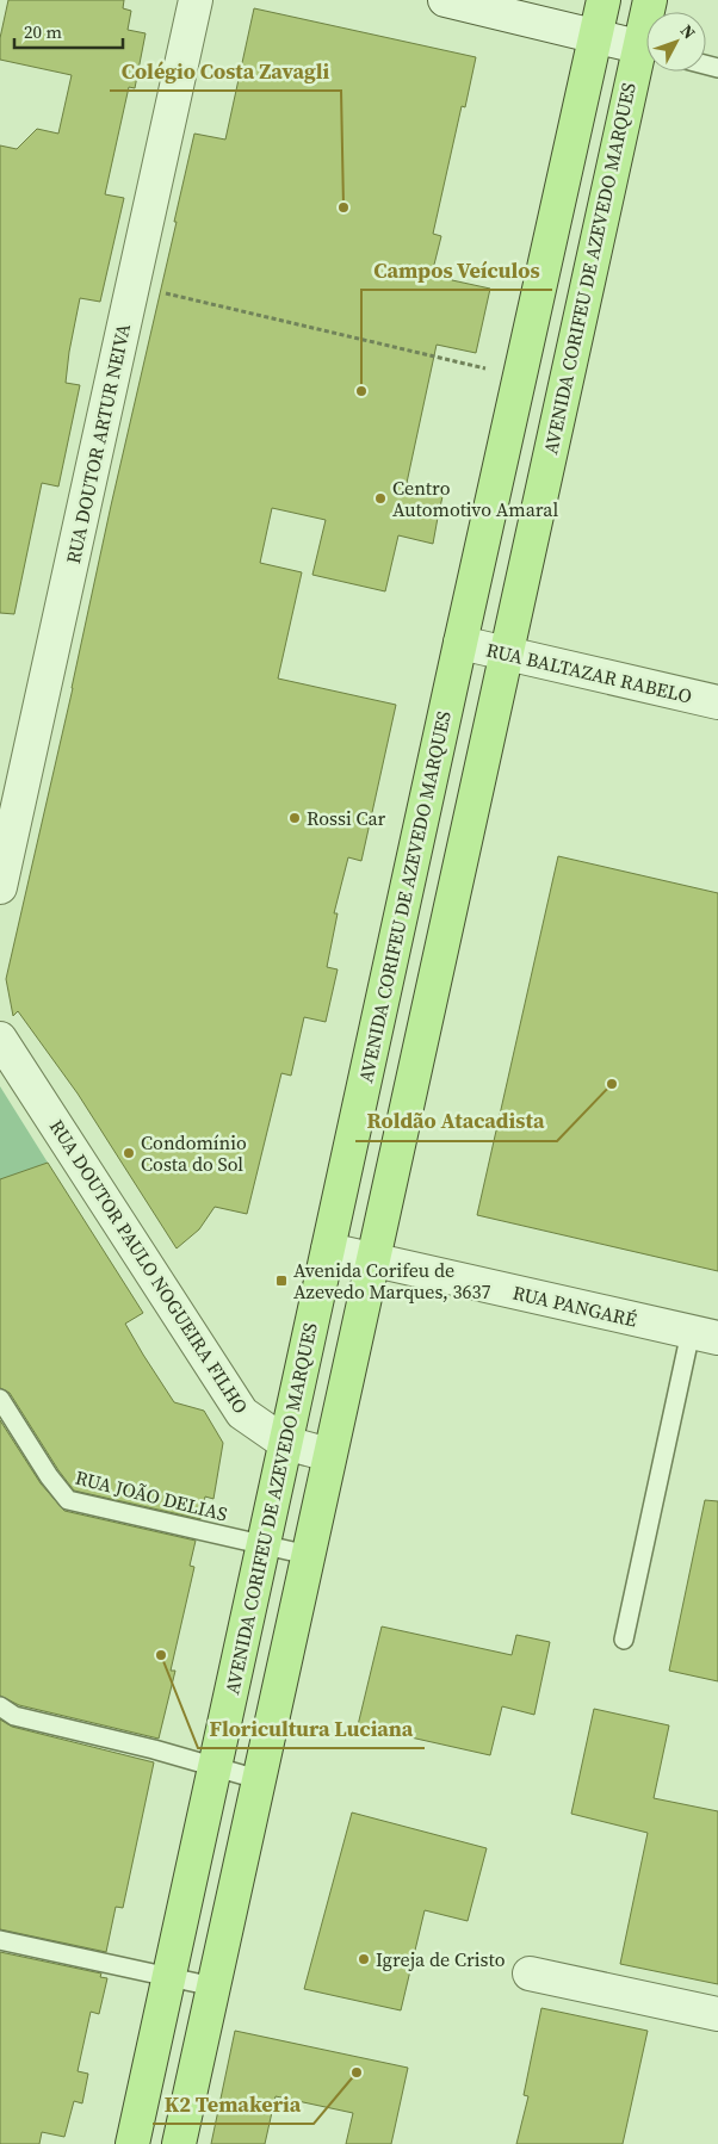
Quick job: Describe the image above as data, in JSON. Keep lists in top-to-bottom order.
{
  "streets": {
    "main road": ["AVENIDA CORIFEU DE AZEVEDO MARQUES"],
    "street": [
      "RUA DOUTOR ARTUR NEIVA",
      "RUA BALTAZAR RABELO",
      "RUA DOUTOR PAULO NOGUEIRA FILHO",
      "RUA PANGARÉ"
    ],
    "lane": ["RUA JOÃO DELIAS"]
  },
  "crossings": [
    ["AVENIDA CORIFEU DE AZEVEDO MARQUES", "RUA BALTAZAR RABELO"],
    ["AVENIDA CORIFEU DE AZEVEDO MARQUES", "RUA DOUTOR PAULO NOGUEIRA FILHO"],
    ["AVENIDA CORIFEU DE AZEVEDO MARQUES", "RUA PANGARÉ"],
    ["AVENIDA CORIFEU DE AZEVEDO MARQUES", "RUA JOÃO DELIAS"]
  ],
  "places": {
    "other": [
      "Colégio Costa Zavagli",
      "Campos Veículos",
      "Centro Automotivo Amaral",
      "Rossi Car",
      "Roldão Atacadista",
      "Condomínio Costa do Sol",
      "Floricultura Luciana",
      "Igreja de Cristo",
      "K2 Temakeria"
    ],
    "transit": ["Avenida Corifeu de Azevedo Marques, 3637"]
  },
  "scale_bar": "20 m",
  "north": "top right"
}
